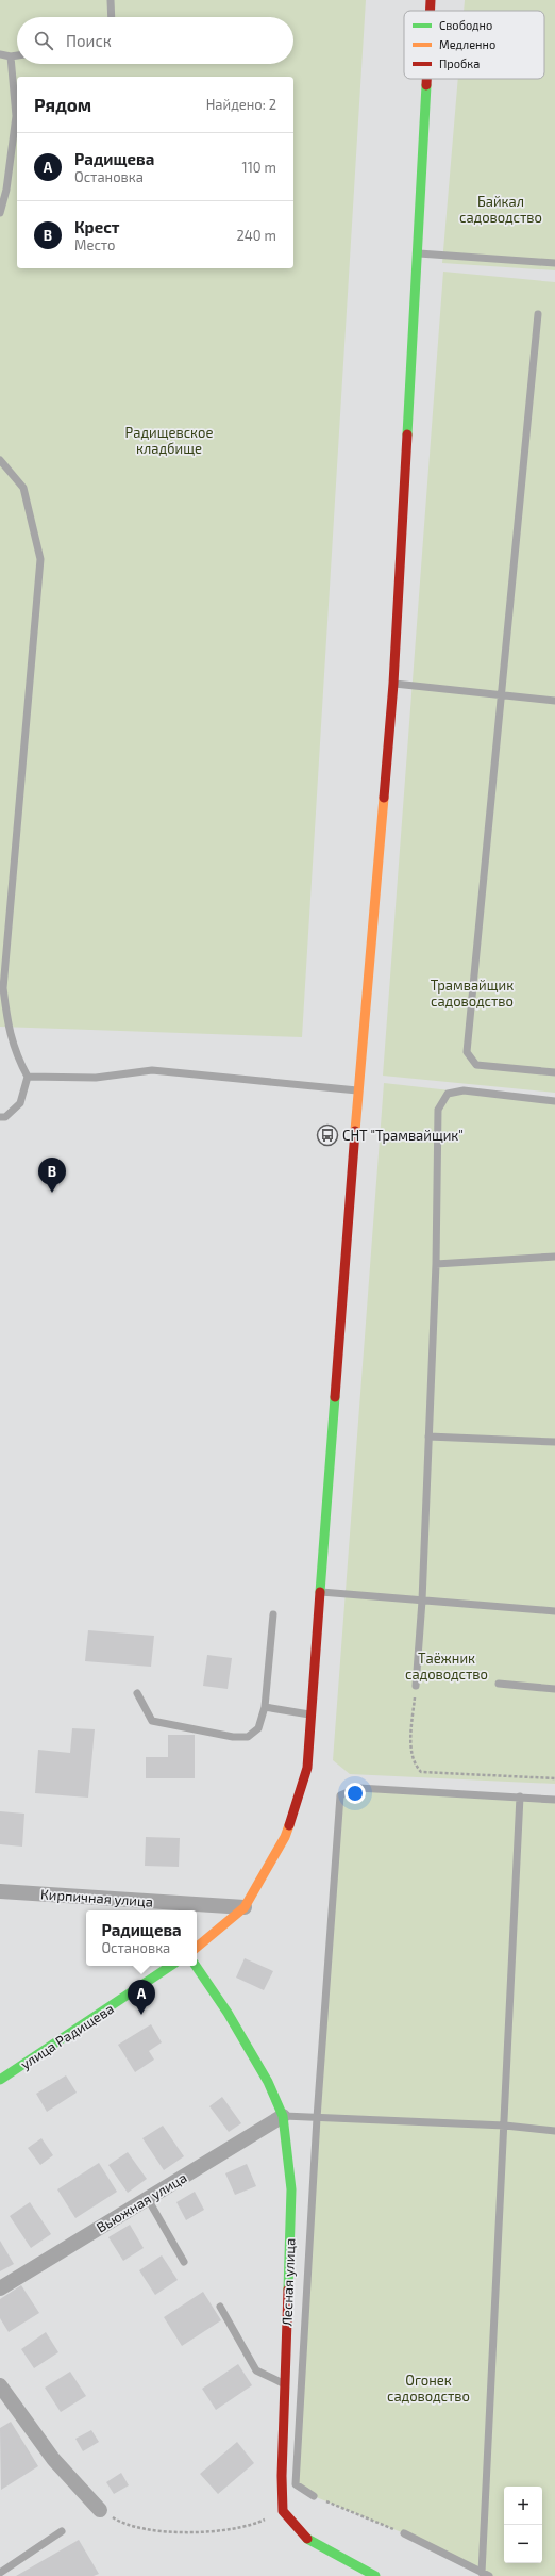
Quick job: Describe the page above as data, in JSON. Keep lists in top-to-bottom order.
{
  "streets": {
    "street": [
      "Кирпичная улица",
      "улица Радищева",
      "Вьюжная улица",
      "Лесная улица"
    ]
  },
  "crossings": [
    ["Вьюжная улица", "Лесная улица"]
  ],
  "parks": [
    "Байкал садоводство",
    "Радищевское кладбище",
    "Трамвайщик садоводство",
    "Таёжник садоводство",
    "Огонек садоводство"
  ],
  "places": {
    "bus stop": ["СНТ \"Трамвайщик\""]
  },
  "legend": ["Свободно", "Медленно", "Пробка"],
  "page": {
    "search": "Поиск",
    "heading": ["Рядом", "Найдено: 2"],
    "list": [
      {
        "mark": "A",
        "name": "Радищева",
        "note": "Остановка",
        "value": "110 m"
      },
      {
        "mark": "B",
        "name": "Крест",
        "note": "Место",
        "value": "240 m"
      }
    ],
    "pins": ["B", "A"],
    "popup": ["Радищева", "Остановка"],
    "map_buttons": ["+", "−"]
  }
}
